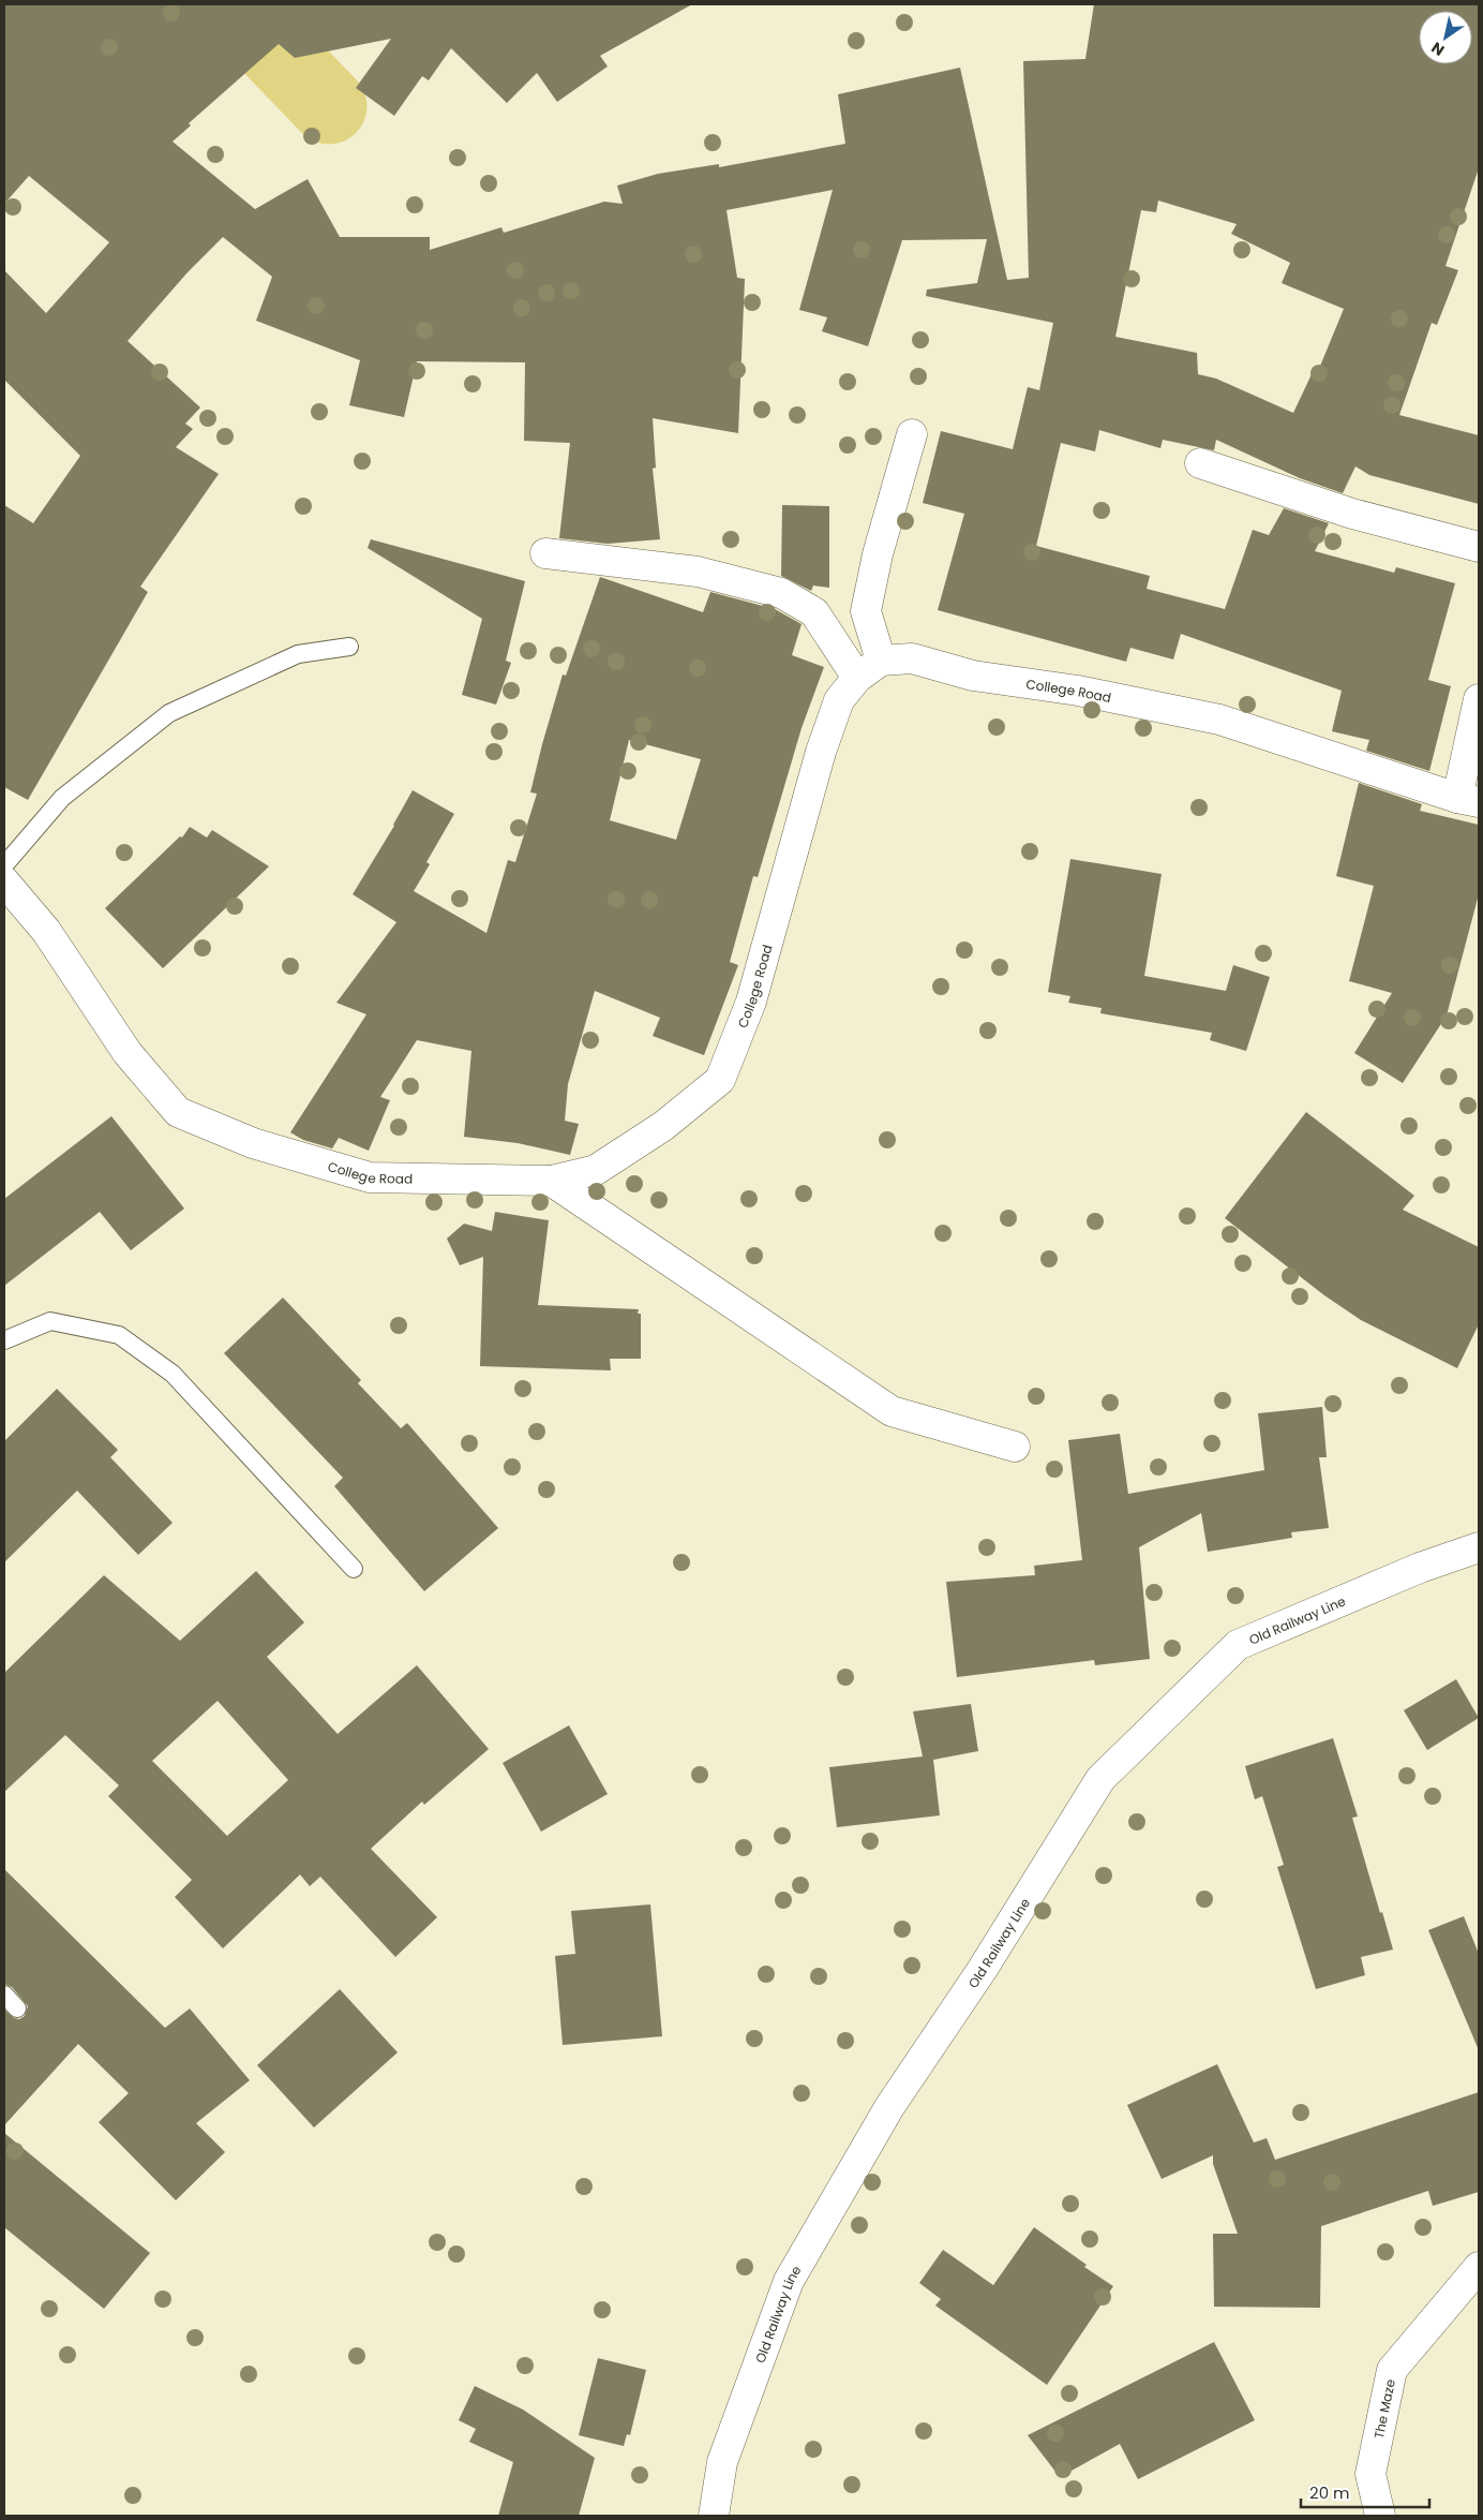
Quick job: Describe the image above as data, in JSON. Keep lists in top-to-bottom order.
{
  "streets": {
    "street": ["College Road", "Old Railway Line", "The Maze"]
  },
  "scale_bar": "20 m",
  "north": "bottom left"
}
